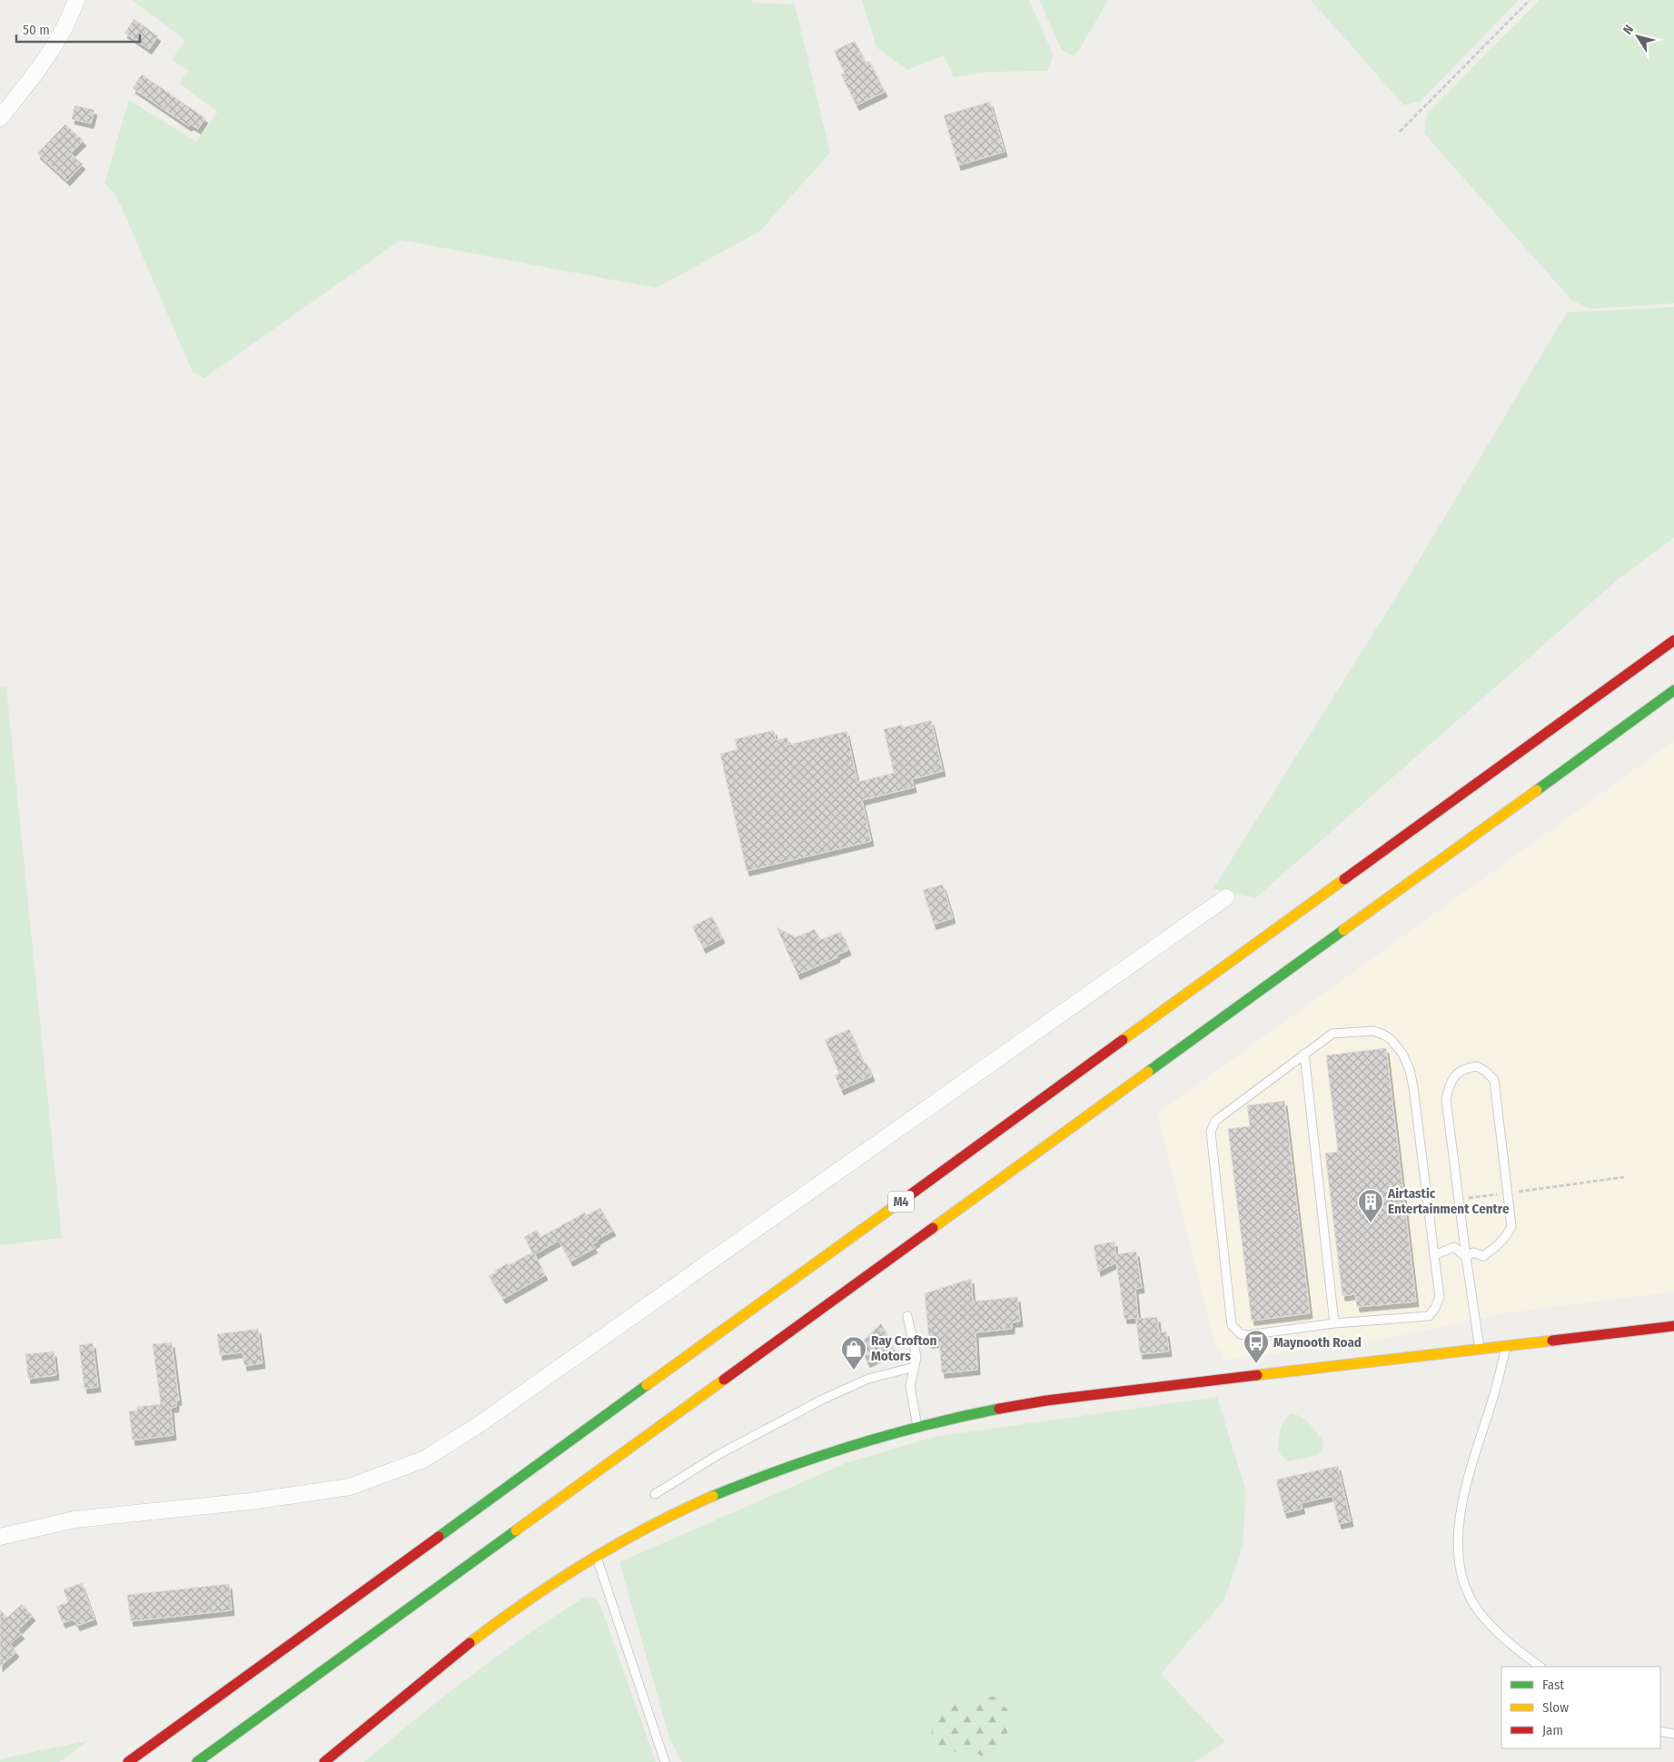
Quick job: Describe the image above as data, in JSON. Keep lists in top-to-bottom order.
{
  "streets": {
    "main road": ["M4"]
  },
  "places": {
    "building": ["Airtastic Entertainment Centre"],
    "bus stop": ["Maynooth Road"],
    "shop": ["Ray Crofton Motors"]
  },
  "legend": ["Fast", "Slow", "Jam"],
  "scale_bar": "50 m",
  "north": "top left"
}
